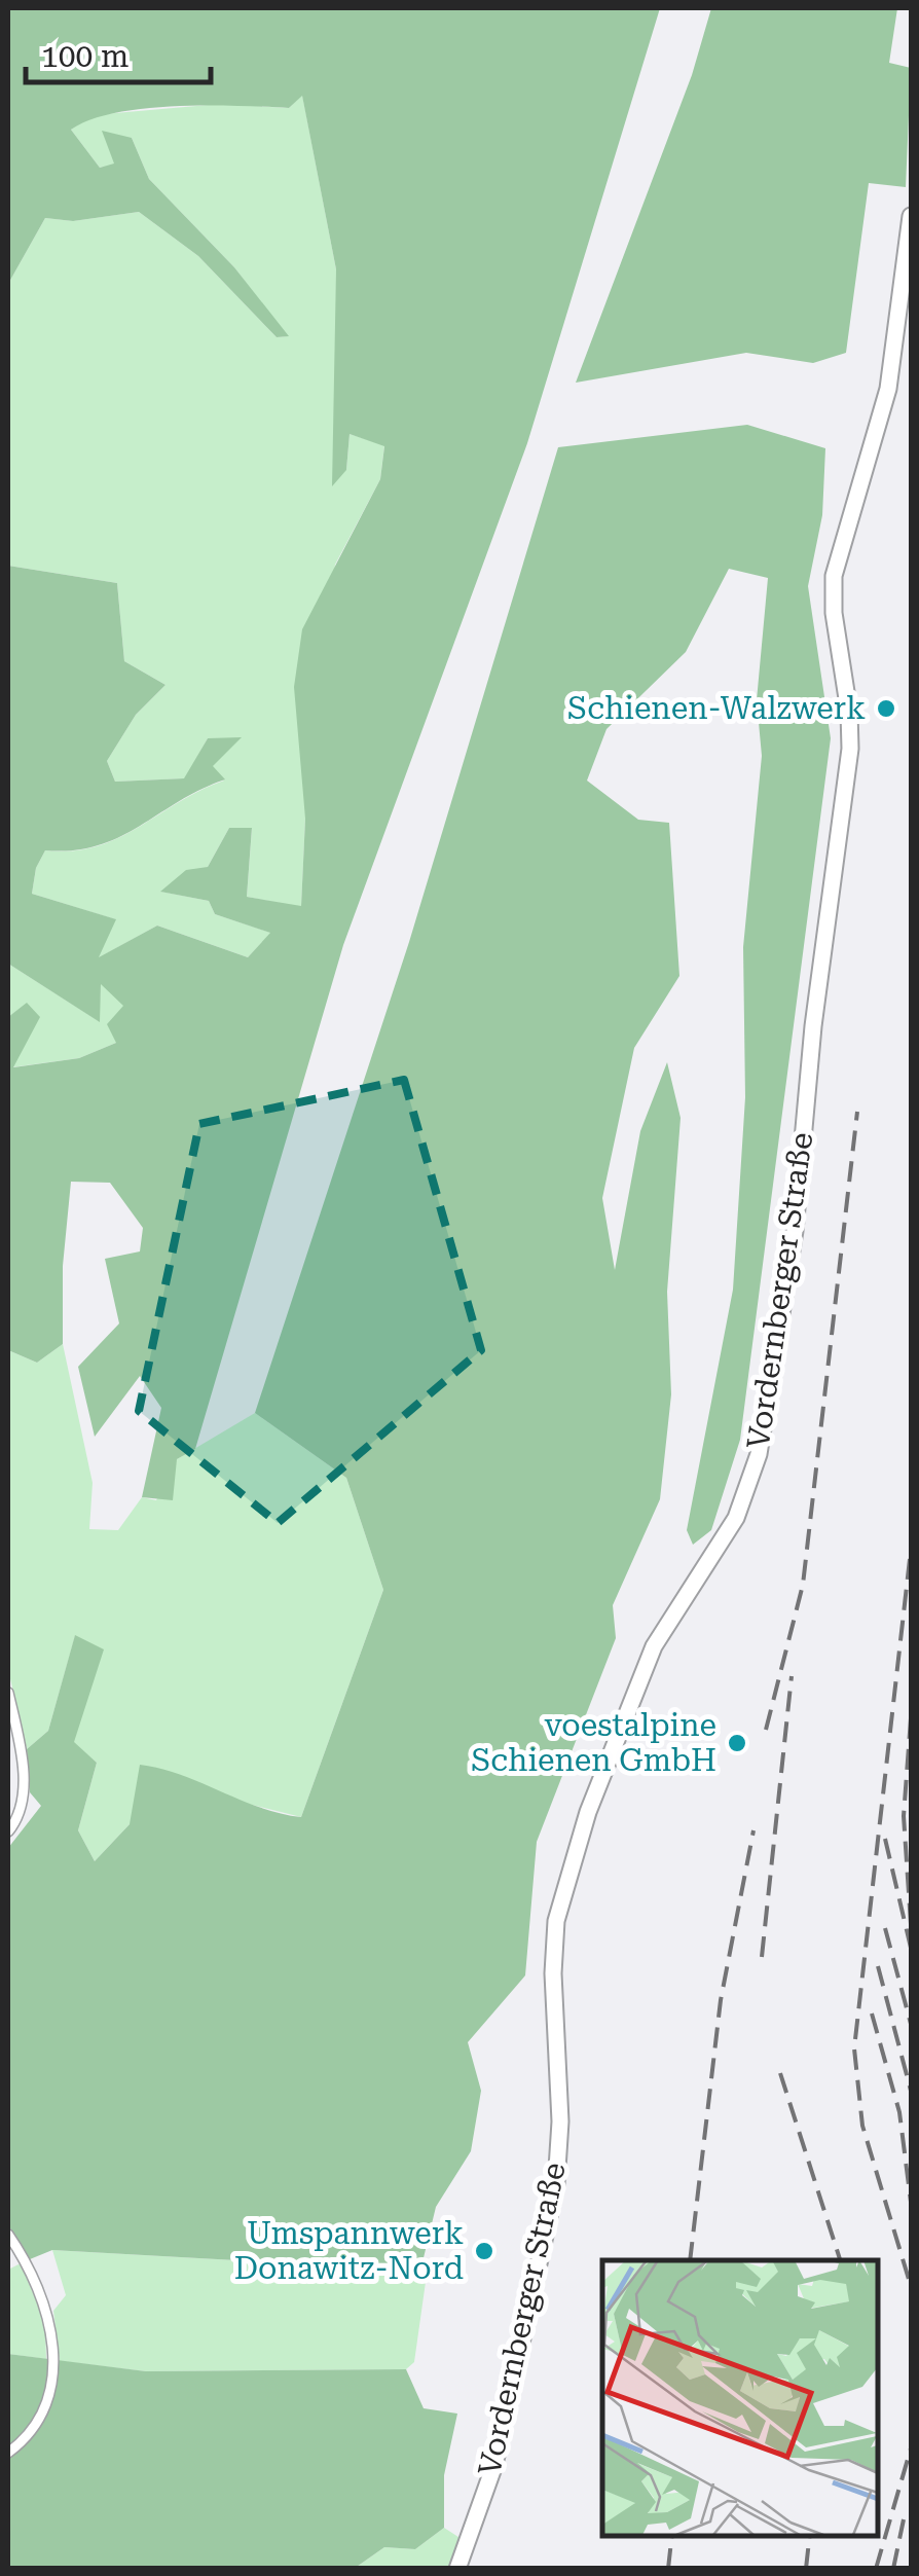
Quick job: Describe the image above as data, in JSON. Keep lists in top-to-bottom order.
{
  "streets": {
    "main road": ["Vordernberger Straße"]
  },
  "places": ["Schienen-Walzwerk", "voestalpine Schienen GmbH", "Umspannwerk Donawitz-Nord"],
  "scale_bar": "100 m"
}
